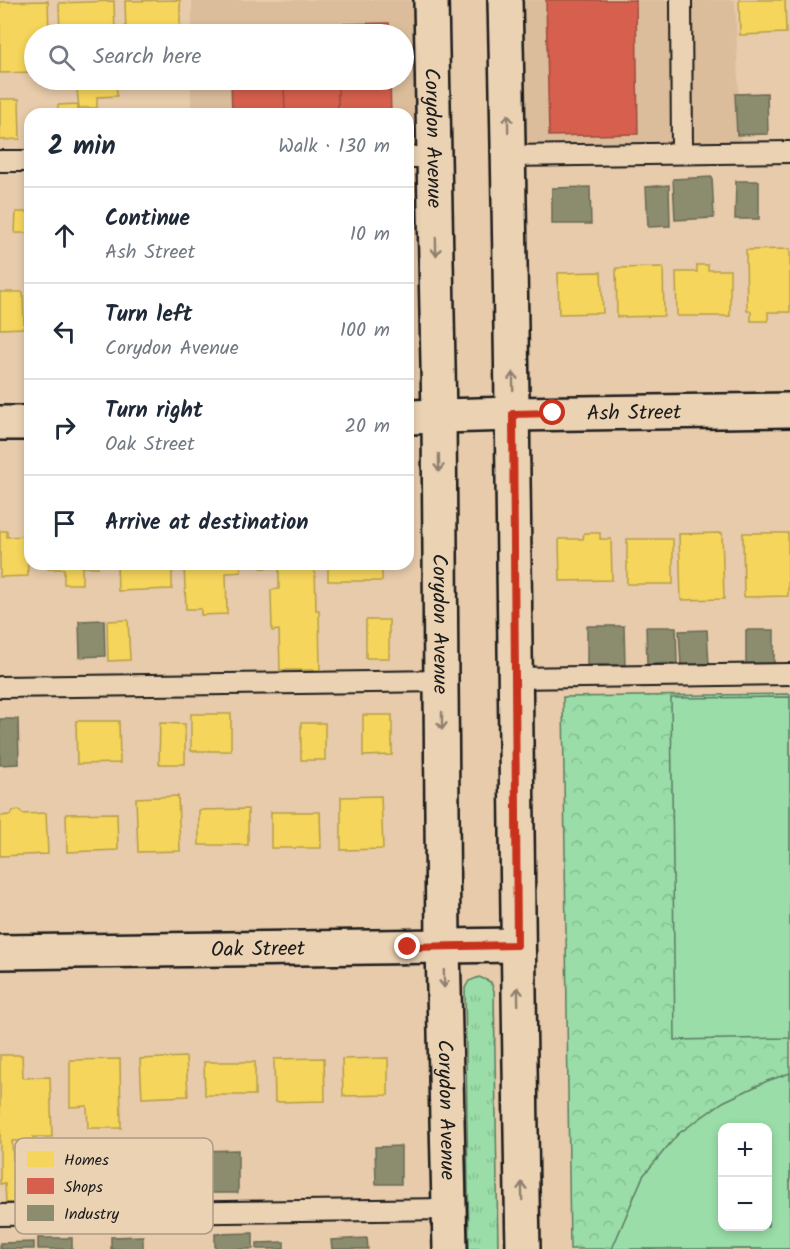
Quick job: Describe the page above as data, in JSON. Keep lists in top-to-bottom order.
{
  "streets": {
    "main road": ["Corydon Avenue", "Ash Street", "Oak Street"]
  },
  "crossings": [
    ["Corydon Avenue", "Ash Street"],
    ["Corydon Avenue", "Oak Street"]
  ],
  "legend": ["Homes", "Shops", "Industry"],
  "page": {
    "search": "Search here",
    "heading": ["2 min", "Walk · 130 m"],
    "list": [
      ["Continue", "Ash Street", "10 m"],
      ["Turn left", "Corydon Avenue", "100 m"],
      ["Turn right", "Oak Street", "20 m"],
      "Arrive at destination"
    ],
    "map_buttons": ["+", "−"]
  }
}
